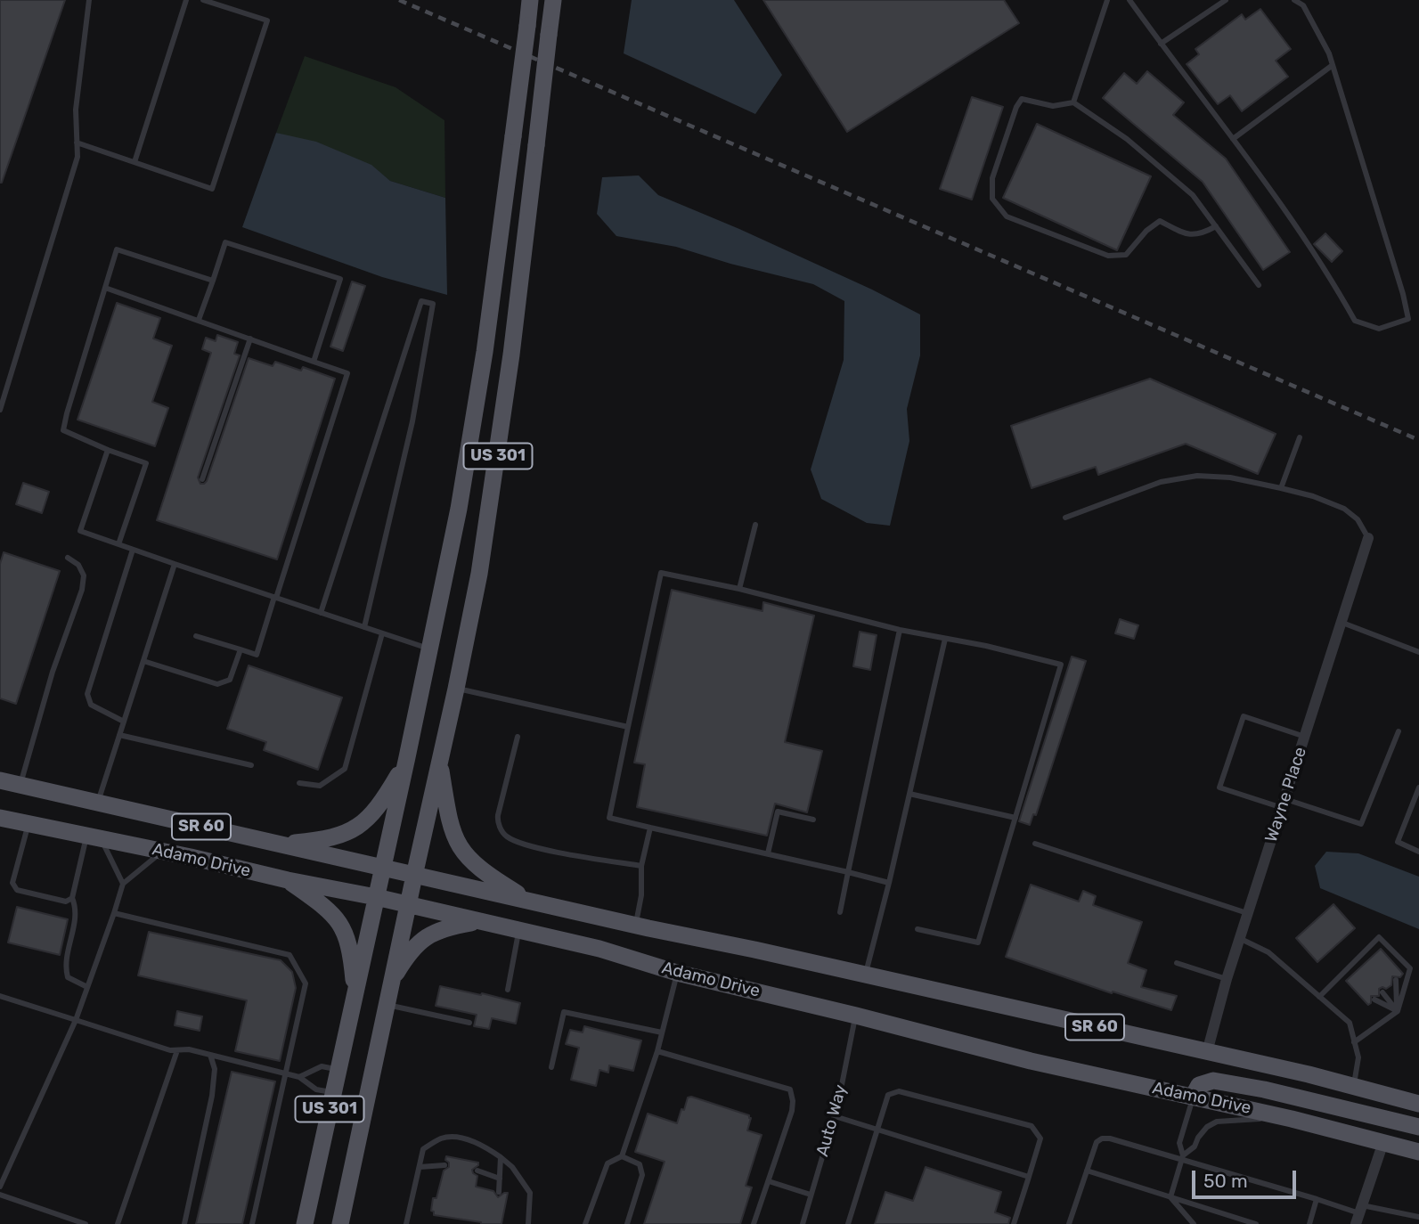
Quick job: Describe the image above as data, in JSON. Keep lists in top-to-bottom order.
{
  "streets": {
    "main road": ["US 301", "SR 60", "Adamo Drive"],
    "street": ["Wayne Place"],
    "lane": ["Auto Way"]
  },
  "crossings": [
    ["US 301", "Adamo Drive"],
    ["Wayne Place", "Adamo Drive"],
    ["Adamo Drive", "Auto Way"]
  ],
  "scale_bar": "50 m"
}
